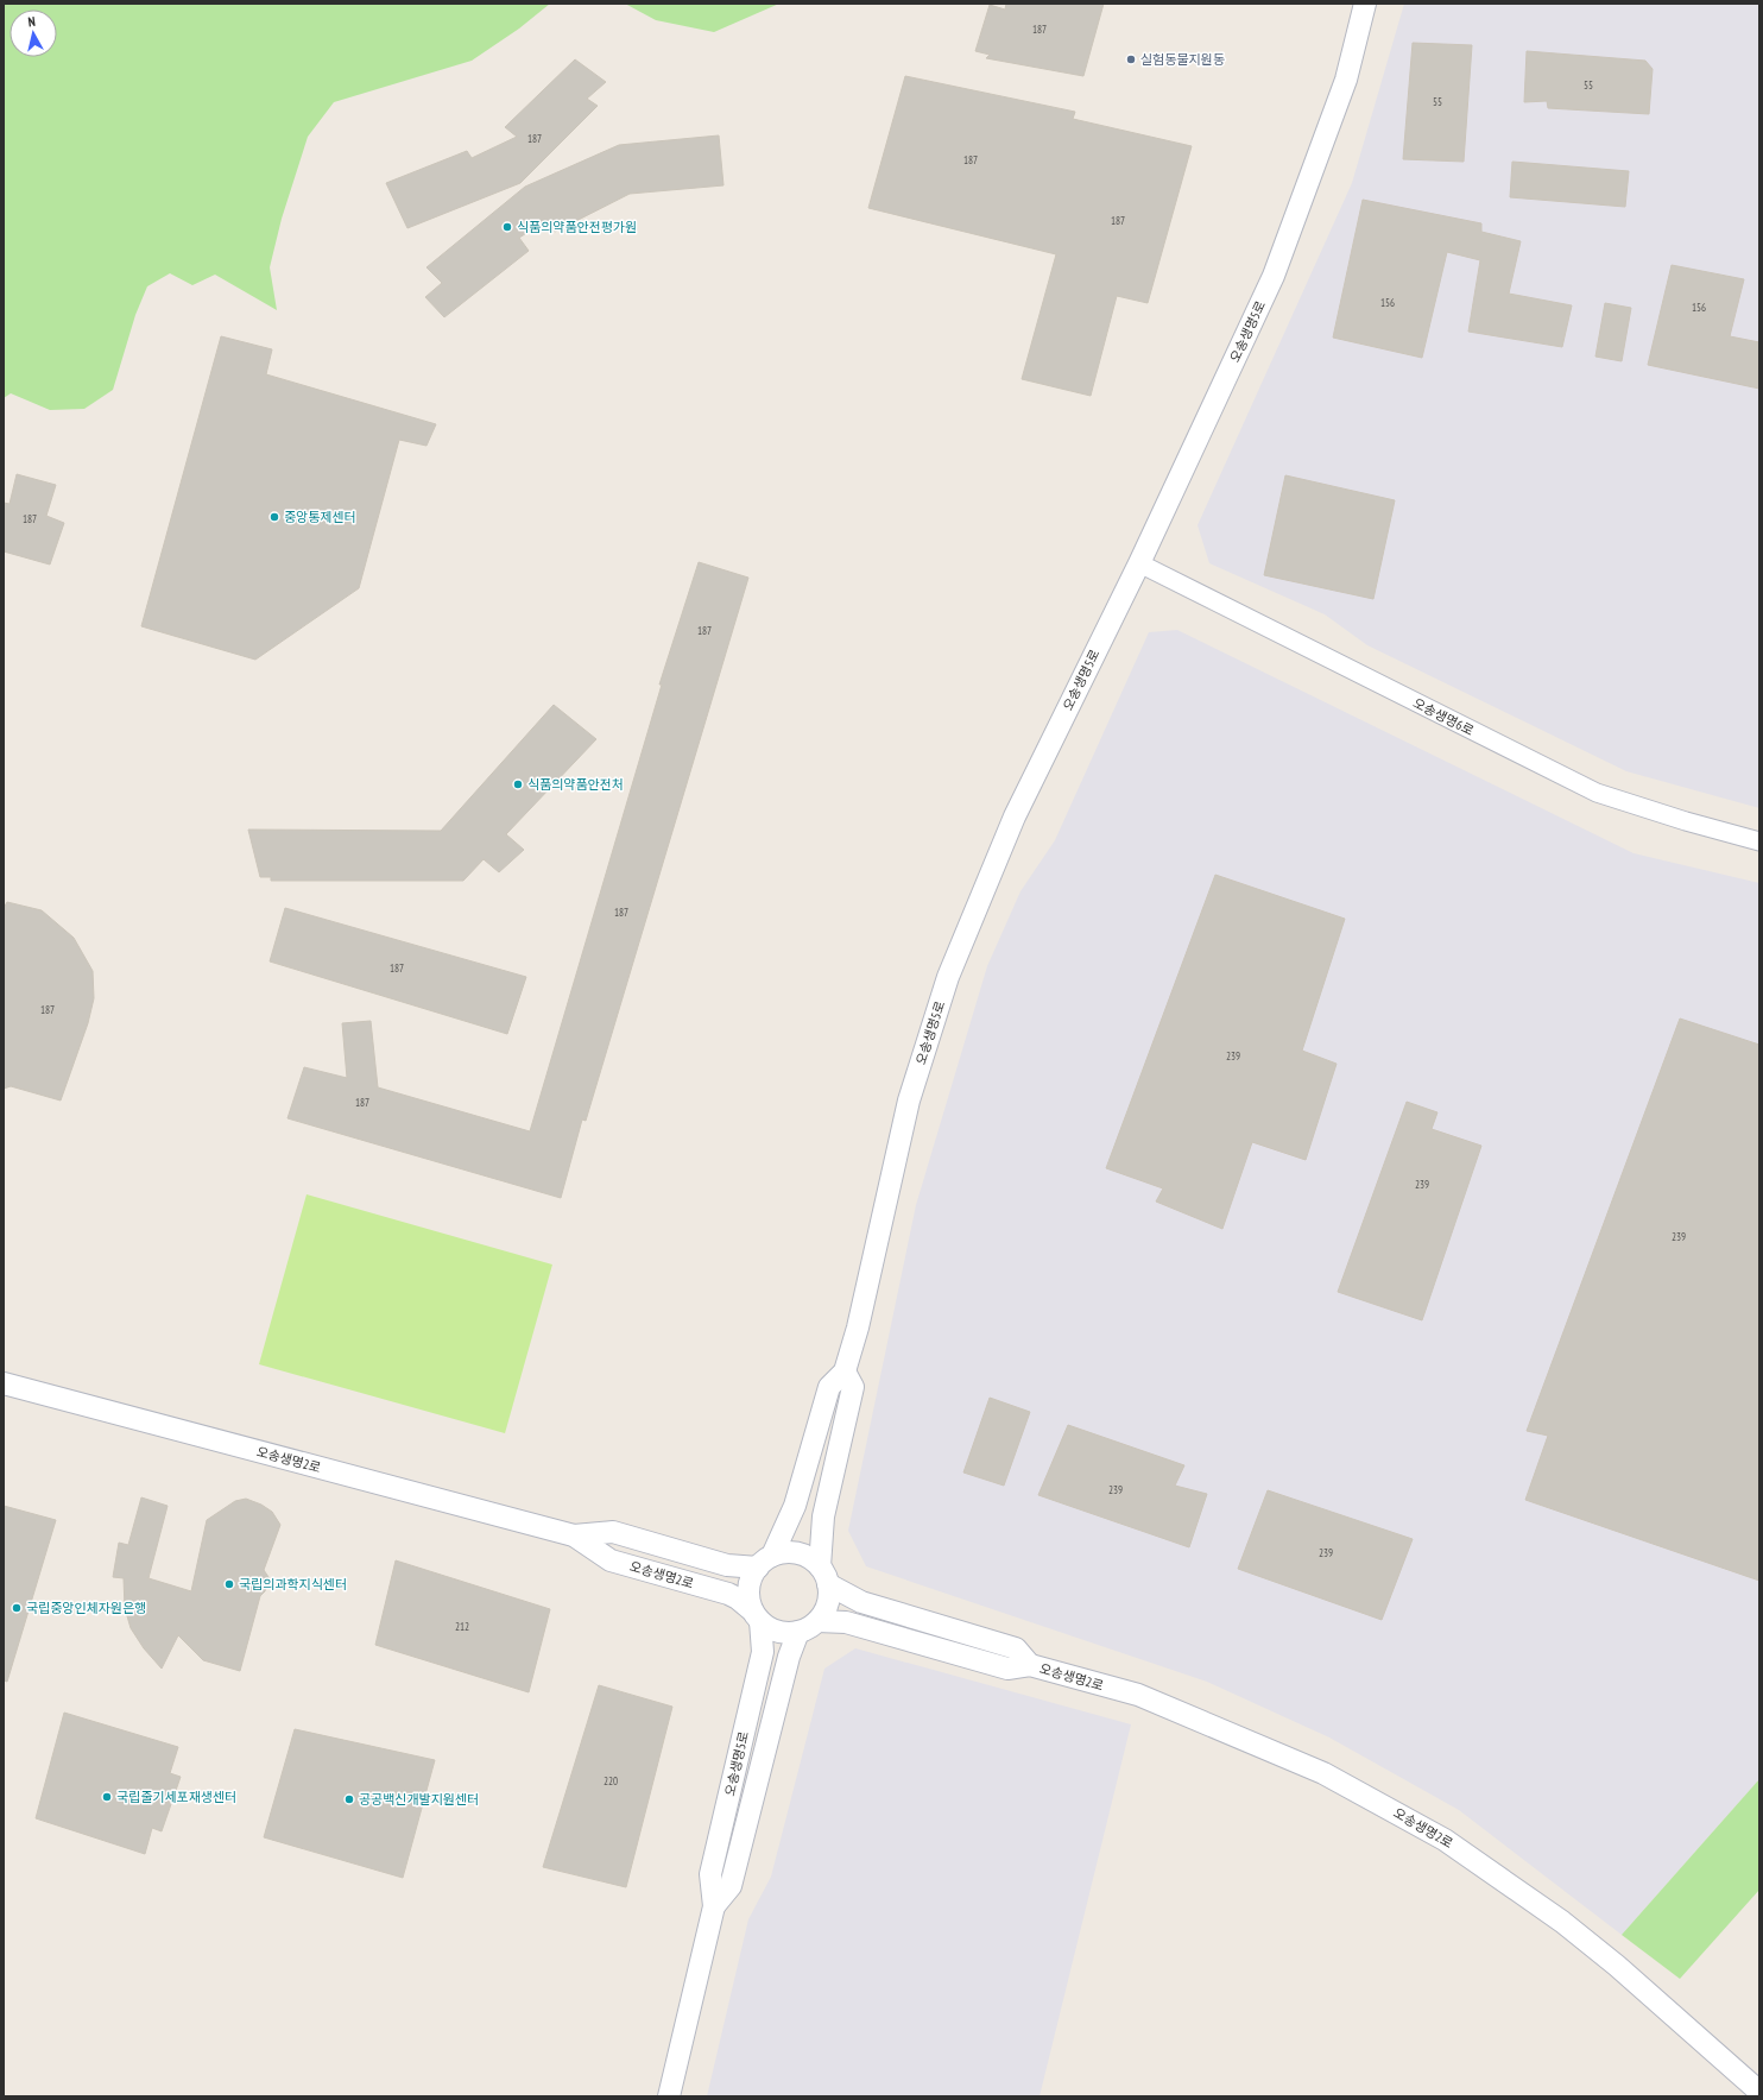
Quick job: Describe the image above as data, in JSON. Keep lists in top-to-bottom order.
{
  "streets": {
    "street": ["오송생명5로", "오송생명6로", "오송생명2로"]
  },
  "crossings": [
    ["오송생명5로", "오송생명6로"],
    ["오송생명5로", "오송생명2로"]
  ],
  "places": [
    "실험동물지원동",
    "식품의약품안전평가원",
    "중앙통제센터",
    "식품의약품안전처",
    "국립의과학지식센터",
    "국립중앙인체자원은행",
    "국립줄기세포재생센터",
    "공공백신개발지원센터"
  ],
  "house_numbers": [
    "187",
    "55",
    "55",
    "187",
    "187",
    "187",
    "156",
    "156",
    "187",
    "187",
    "187",
    "187",
    "187",
    "239",
    "187",
    "239",
    "239",
    "239",
    "239",
    "212",
    "220"
  ],
  "north": "top"
}
